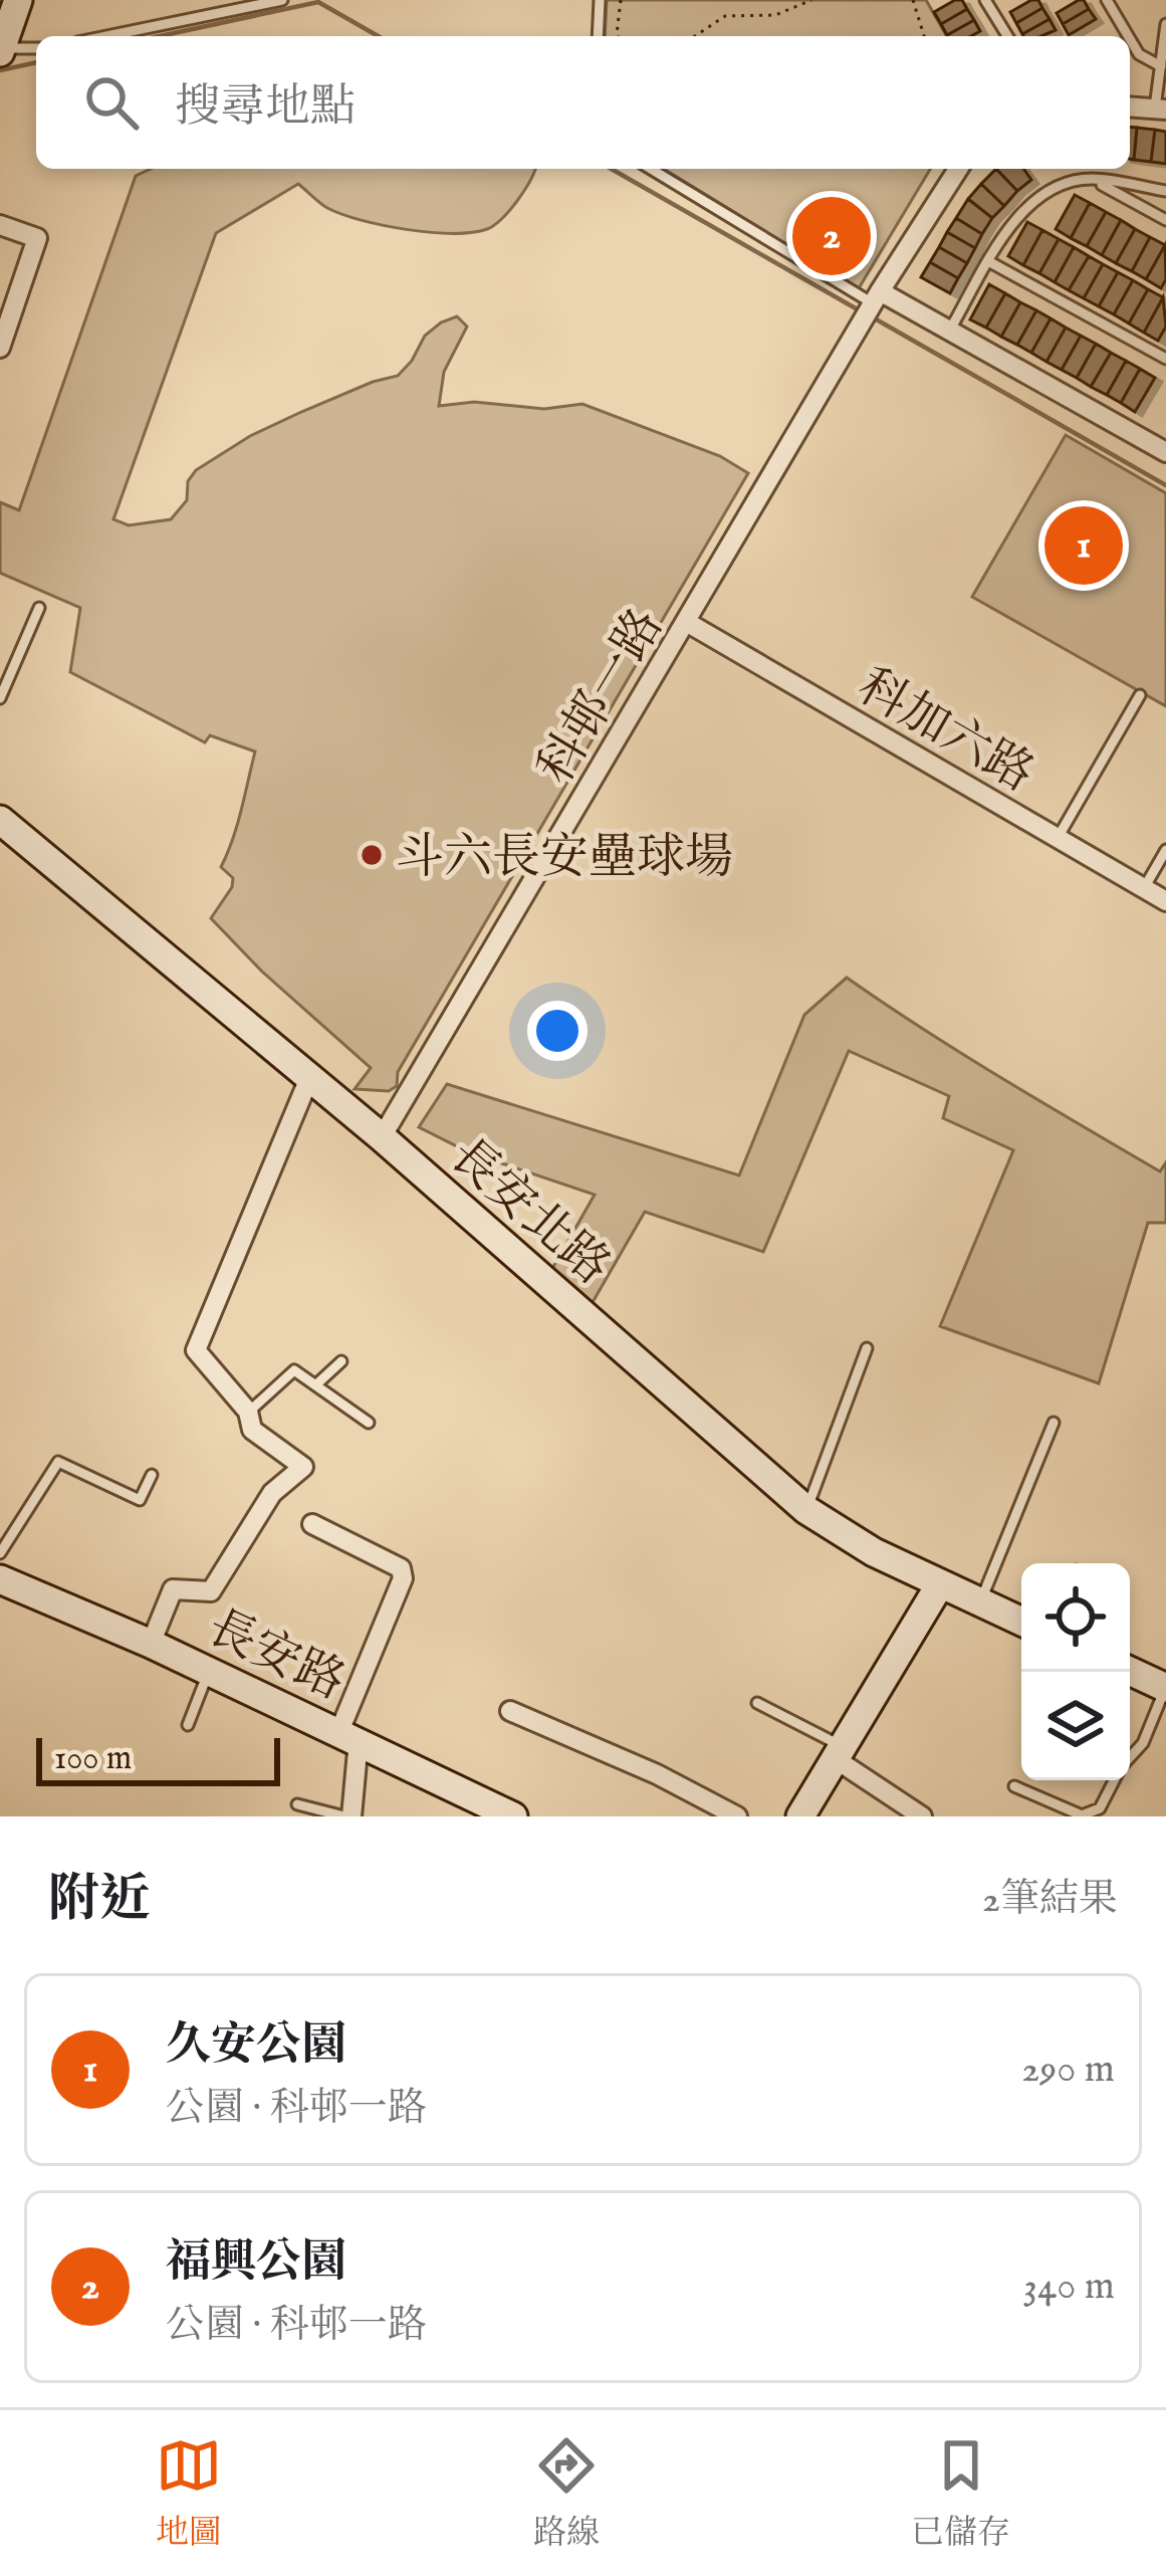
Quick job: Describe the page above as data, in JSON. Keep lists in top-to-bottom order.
{
  "streets": {
    "street": [
      "科邨一路",
      "科加六路",
      "長安北路",
      "長安路"
    ]
  },
  "crossings": [
    ["科邨一路", "科加六路"],
    ["科邨一路", "長安北路"]
  ],
  "places": ["斗六長安壘球場"],
  "scale_bar": "100 m",
  "page": {
    "search": "搜尋地點",
    "pins": ["2", "1"],
    "scale": "100 m",
    "heading": ["附近", "2筆結果"],
    "list": [
      {
        "mark": "1",
        "name": "久安公園",
        "note": "公園 · 科邨一路",
        "value": "290 m"
      },
      {
        "mark": "2",
        "name": "福興公園",
        "note": "公園 · 科邨一路",
        "value": "340 m"
      }
    ],
    "nav": ["地圖", "路線", "已儲存"]
  }
}
